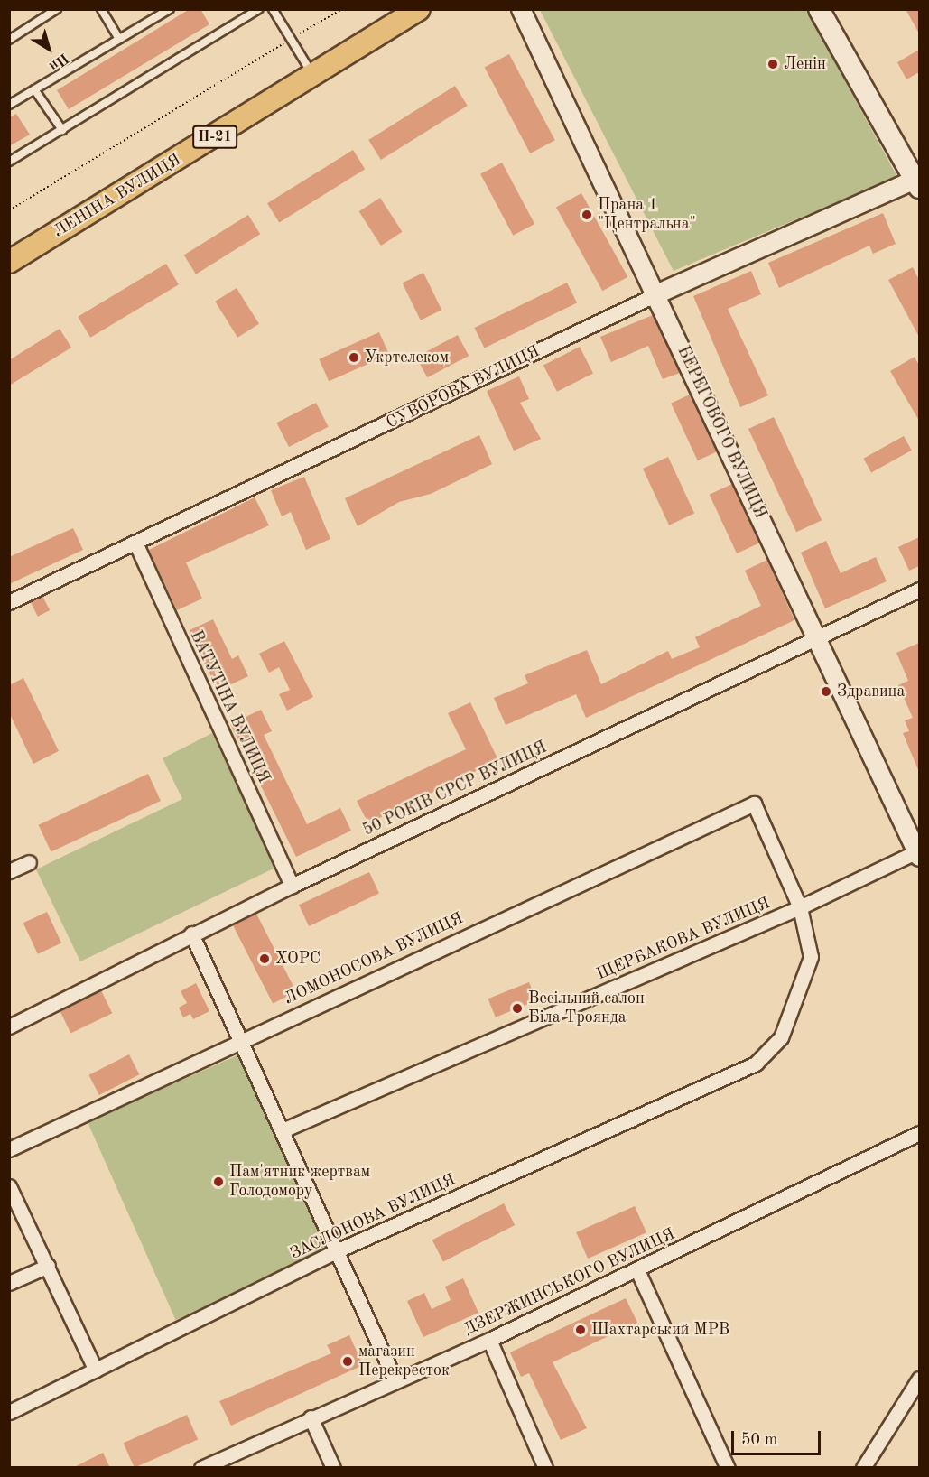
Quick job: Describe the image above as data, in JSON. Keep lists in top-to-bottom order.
{
  "streets": {
    "main road": ["Н-21", "ЛЕНІНА ВУЛИЦЯ"],
    "street": [
      "СУВОРОВА ВУЛИЦЯ",
      "БЕРЕГОВОГО ВУЛИЦЯ",
      "ВАТУТІНА ВУЛИЦЯ",
      "50 РОКІВ СРСР ВУЛИЦЯ",
      "ЩЕРБАКОВА ВУЛИЦЯ",
      "ЛОМОНОСОВА ВУЛИЦЯ",
      "ЗАСЛОНОВА ВУЛИЦЯ",
      "ДЗЕРЖИНСЬКОГО ВУЛИЦЯ"
    ]
  },
  "crossings": [
    ["СУВОРОВА ВУЛИЦЯ", "БЕРЕГОВОГО ВУЛИЦЯ"],
    ["СУВОРОВА ВУЛИЦЯ", "ВАТУТІНА ВУЛИЦЯ"],
    ["БЕРЕГОВОГО ВУЛИЦЯ", "50 РОКІВ СРСР ВУЛИЦЯ"],
    ["БЕРЕГОВОГО ВУЛИЦЯ", "ЩЕРБАКОВА ВУЛИЦЯ"],
    ["ВАТУТІНА ВУЛИЦЯ", "50 РОКІВ СРСР ВУЛИЦЯ"],
    ["ЩЕРБАКОВА ВУЛИЦЯ", "ЛОМОНОСОВА ВУЛИЦЯ"],
    ["ЩЕРБАКОВА ВУЛИЦЯ", "ЗАСЛОНОВА ВУЛИЦЯ"],
    ["ЛОМОНОСОВА ВУЛИЦЯ", "ЗАСЛОНОВА ВУЛИЦЯ"]
  ],
  "places": [
    "Ленін",
    "Прана 1 \"Центральна\"",
    "Укртелеком",
    "Здравица",
    "ХОРС",
    "Весільний салон Біла Троянда",
    "Пам'ятник жертвам Голодомору",
    "Шахтарський МРВ",
    "магазин Перекресток"
  ],
  "scale_bar": "50 m",
  "north": "bottom right"
}
